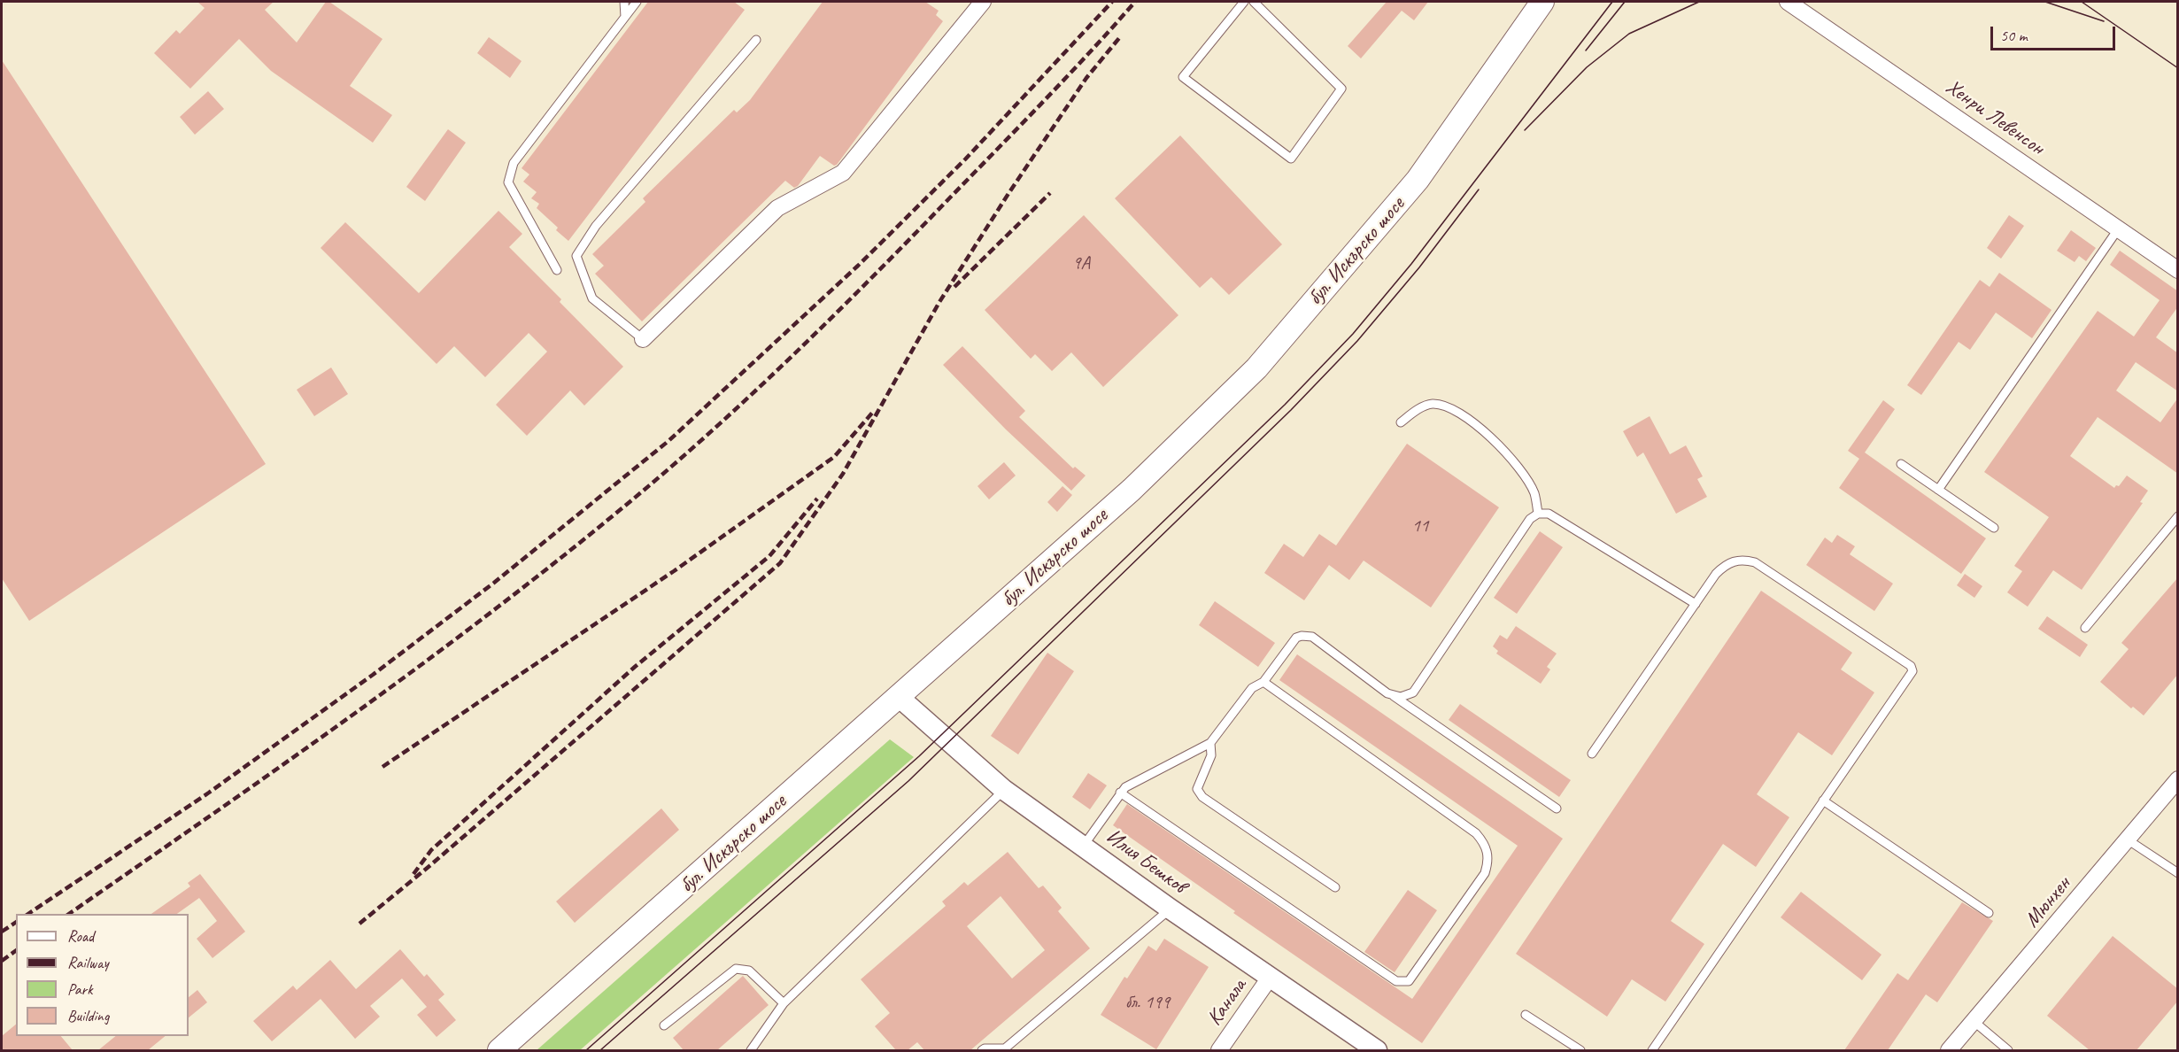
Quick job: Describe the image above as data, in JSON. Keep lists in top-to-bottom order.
{
  "streets": {
    "main road": ["бул. Искърско шосе"],
    "street": [
      "Хенри Левенсон",
      "Илия Бешков",
      "Мюнхен",
      "Канала"
    ]
  },
  "crossings": [
    ["бул. Искърско шосе", "Илия Бешков"],
    ["Илия Бешков", "Канала"]
  ],
  "house_numbers": ["9A", "11", "бл. 199"],
  "legend": [
    "Road",
    "Railway",
    "Park",
    "Building"
  ],
  "scale_bar": "50 m"
}
